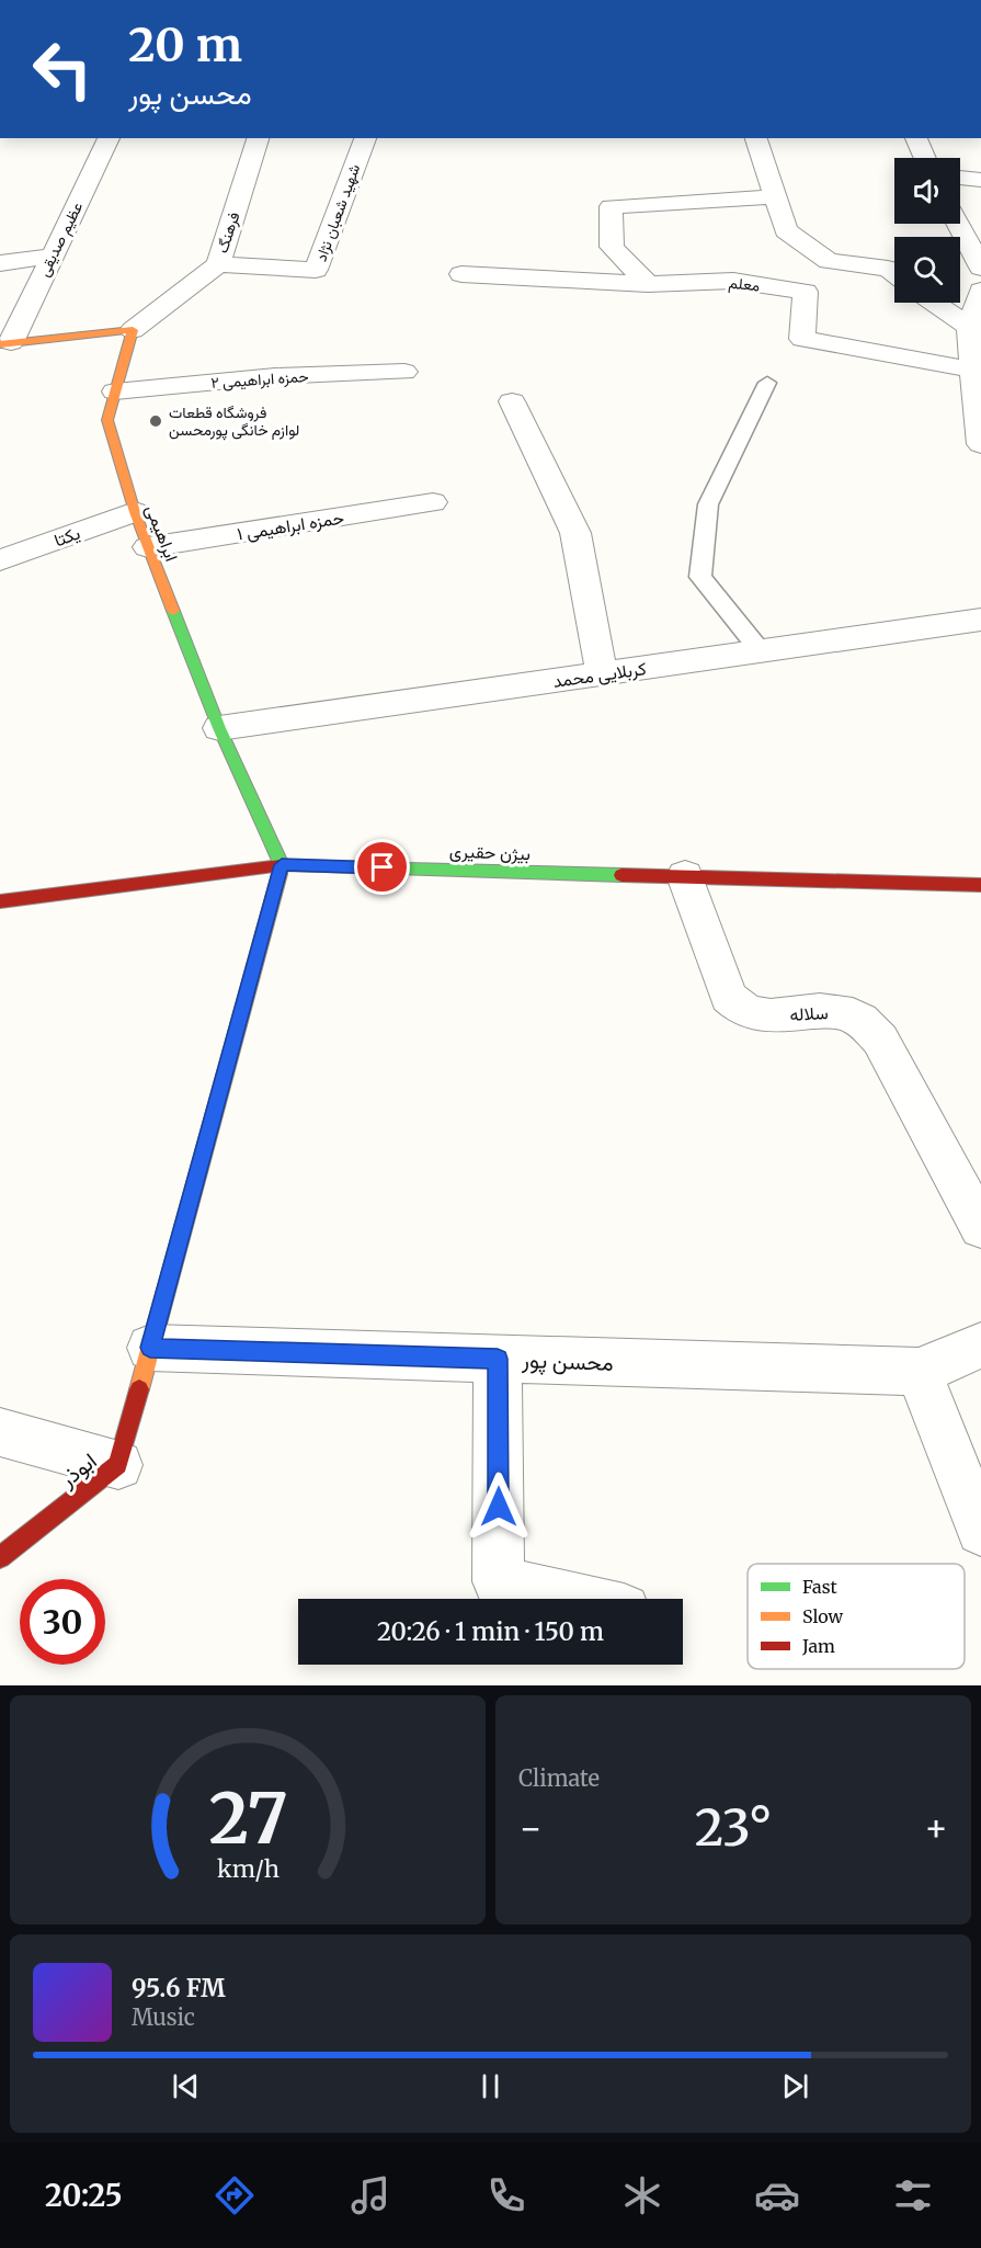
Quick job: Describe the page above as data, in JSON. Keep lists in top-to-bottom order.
{
  "streets": {
    "street": [
      "شهید شعبان نژاد",
      "فرهنگ",
      "عظیم صدیقی",
      "معلم",
      "حمزه ابراهیمی ۲",
      "حمزه ابراهیمی ۱",
      "ابراهیمی",
      "یکتا",
      "کربلایی محمد",
      "بیژن حقیری",
      "سلاله",
      "محسن پور",
      "ابوذر"
    ]
  },
  "crossings": [
    ["شهید شعبان نژاد", "فرهنگ"],
    ["فرهنگ", "ابراهیمی"],
    ["حمزه ابراهیمی ۲", "ابراهیمی"],
    ["حمزه ابراهیمی ۱", "ابراهیمی"],
    ["ابراهیمی", "یکتا"],
    ["ابراهیمی", "کربلایی محمد"],
    ["ابراهیمی", "بیژن حقیری"],
    ["ابراهیمی", "ابوذر"],
    ["بیژن حقیری", "سلاله"],
    ["بیژن حقیری", "ابوذر"],
    ["محسن پور", "ابوذر"]
  ],
  "places": ["فروشگاه قطعات لوازم خانگی پورمحسن"],
  "legend": ["Fast", "Slow", "Jam"],
  "page": {
    "turn": ["20 m", "محسن پور"],
    "limit": "30",
    "trip": "20:26 · 1 min · 150 m",
    "tile": "Climate",
    "heat": ["−", "23°", "+"],
    "song": ["95.6 FM", "Music"],
    "tabs": "20:25",
    "gauge": ["27", "km/h"]
  }
}
